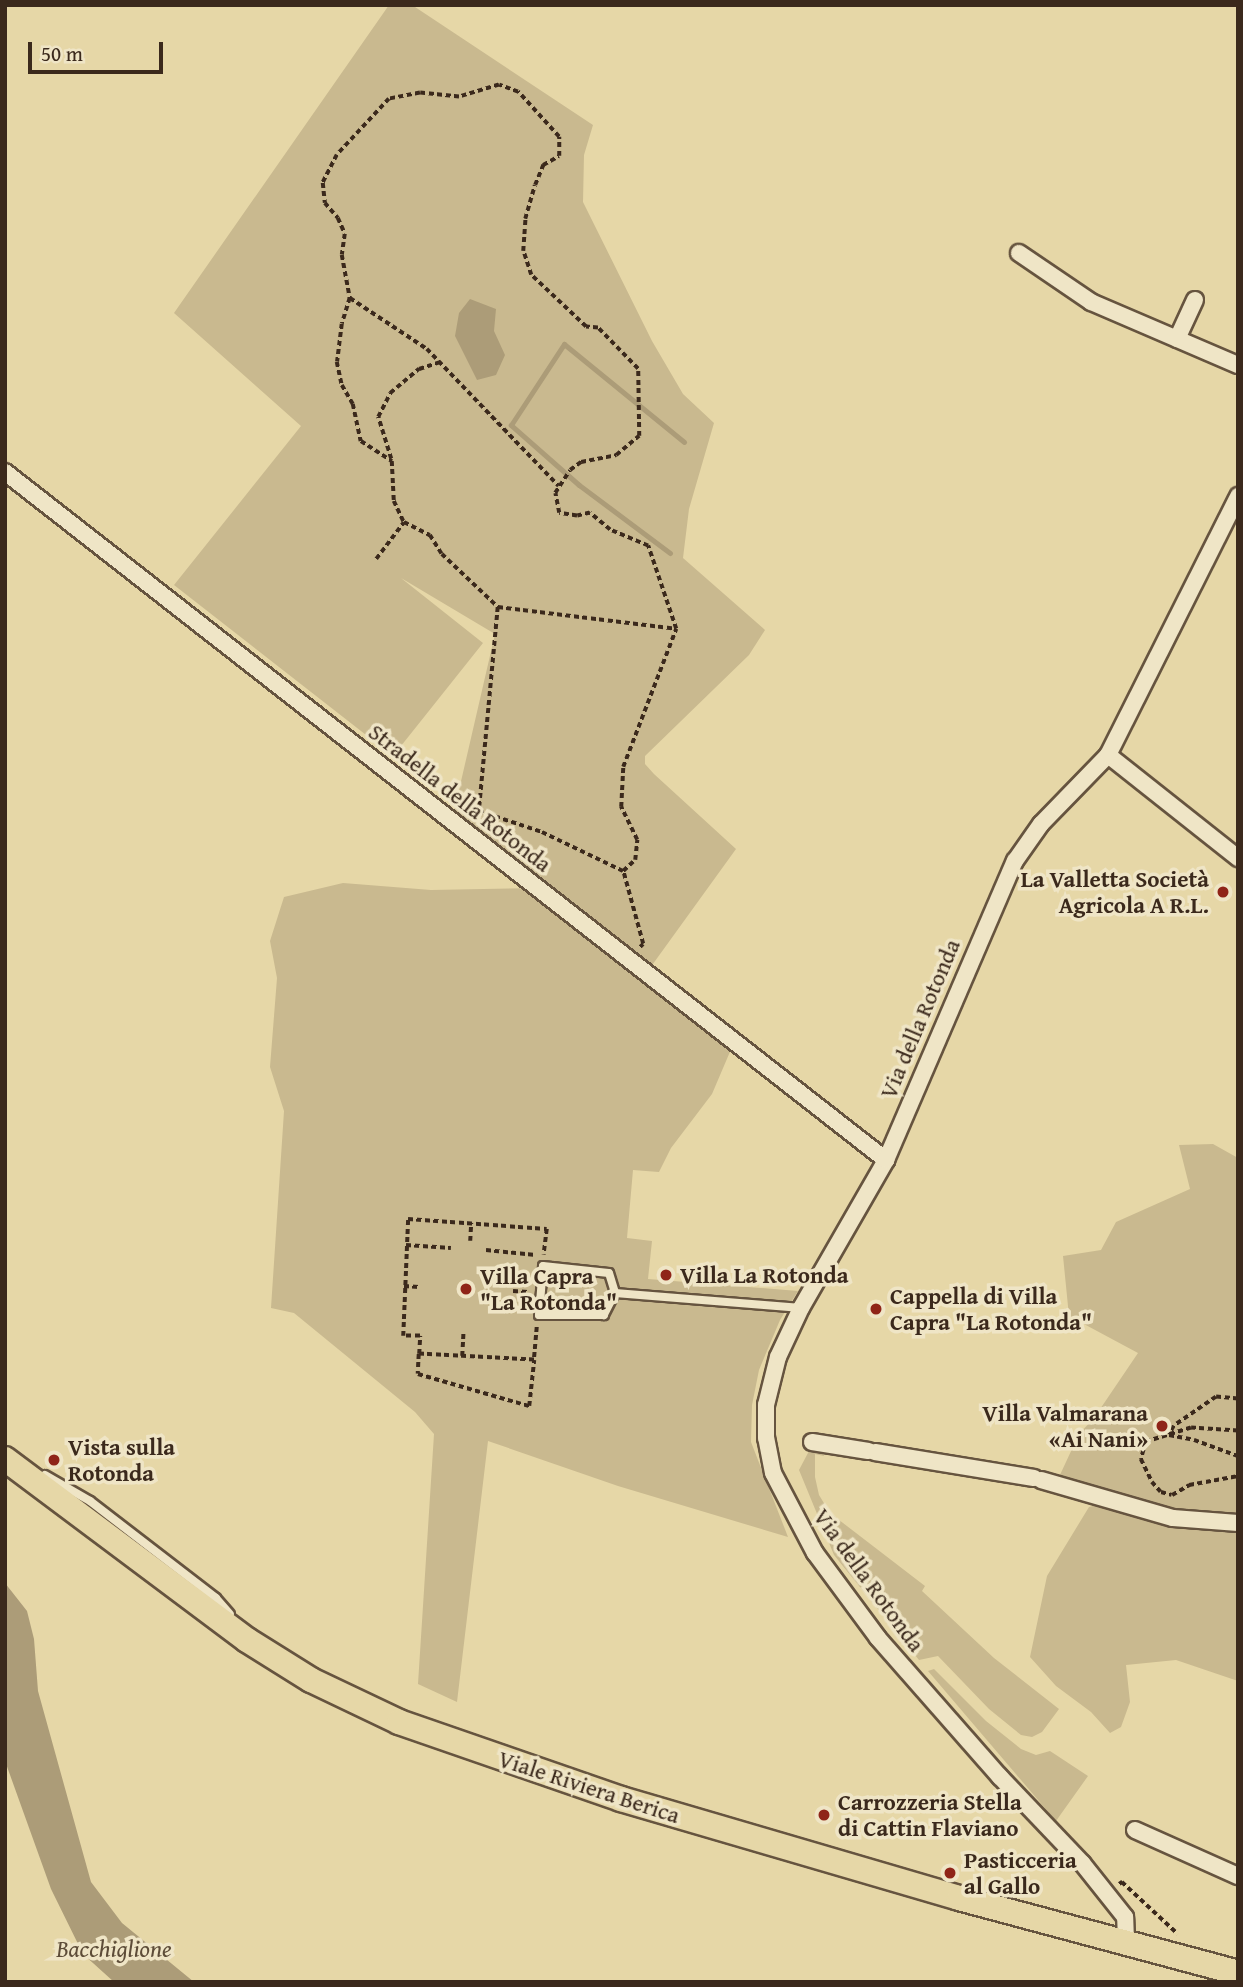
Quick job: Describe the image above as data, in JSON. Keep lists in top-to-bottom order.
{
  "streets": {
    "main road": ["Viale Riviera Berica"],
    "street": ["Stradella della Rotonda", "Via della Rotonda"]
  },
  "crossings": [
    ["Stradella della Rotonda", "Via della Rotonda"],
    ["Via della Rotonda", "Viale Riviera Berica"]
  ],
  "water": ["Bacchiglione"],
  "places": [
    "La Valletta Società Agricola A R.L.",
    "Villa La Rotonda",
    "Villa Capra \"La Rotonda\"",
    "Cappella di Villa Capra \"La Rotonda\"",
    "Villa Valmarana «Ai Nani»",
    "Vista sulla Rotonda",
    "Carrozzeria Stella di Cattin Flaviano",
    "Pasticceria al Gallo"
  ],
  "scale_bar": "50 m"
}
